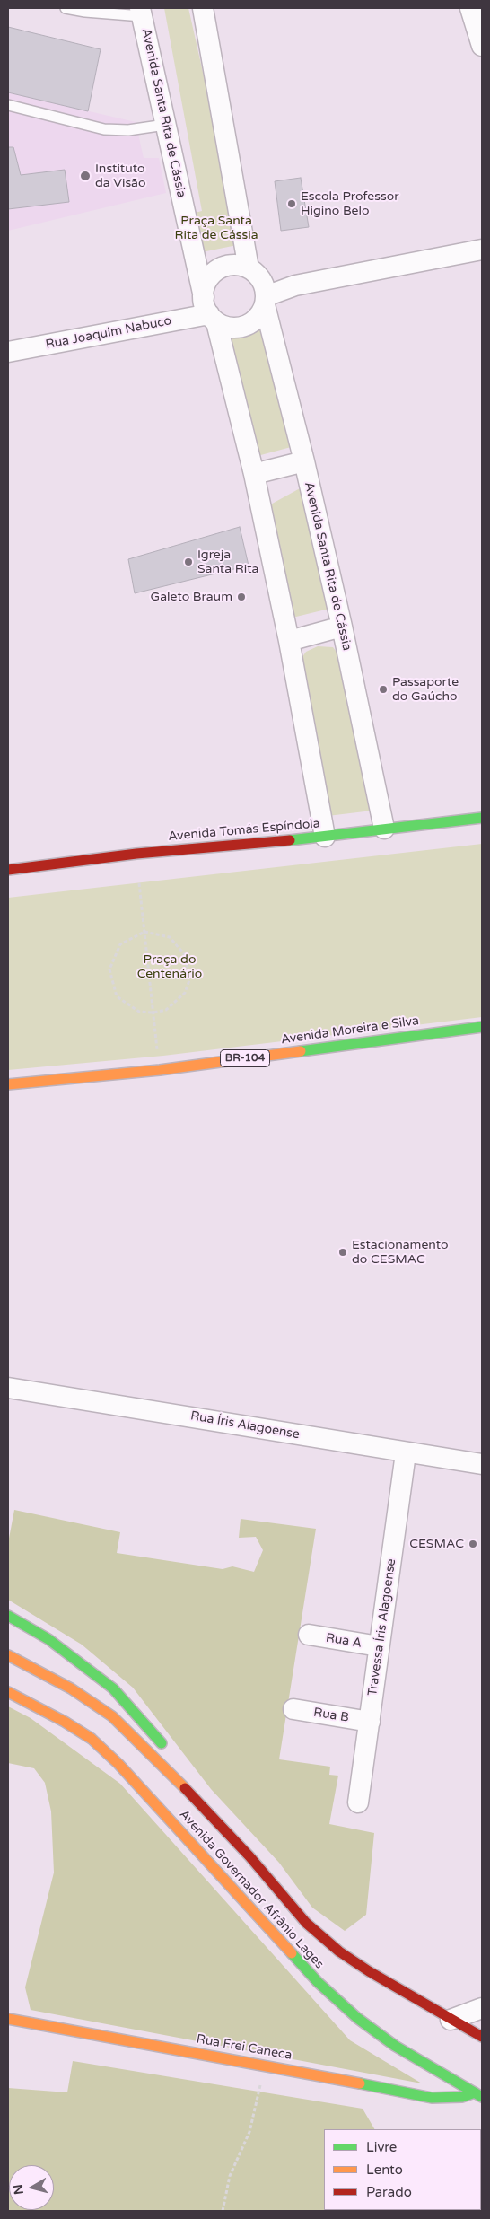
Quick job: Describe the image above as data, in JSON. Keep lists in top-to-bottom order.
{
  "streets": {
    "main road": [
      "Avenida Tomás Espíndola",
      "Avenida Moreira e Silva",
      "BR-104",
      "Avenida Governador Afrânio Lages",
      "Rua Frei Caneca"
    ],
    "street": [
      "Avenida Santa Rita de Cássia",
      "Rua Joaquim Nabuco",
      "Rua Íris Alagoense",
      "Travessa Íris Alagoense",
      "Rua A",
      "Rua B"
    ]
  },
  "crossings": [
    ["Avenida Santa Rita de Cássia", "Rua Joaquim Nabuco"],
    ["Avenida Santa Rita de Cássia", "Avenida Tomás Espíndola"],
    ["Rua Íris Alagoense", "Travessa Íris Alagoense"],
    ["Travessa Íris Alagoense", "Rua A"],
    ["Travessa Íris Alagoense", "Rua B"],
    ["Avenida Governador Afrânio Lages", "Rua Frei Caneca"]
  ],
  "parks": ["Praça Santa Rita de Cássia", "Praça do Centenário"],
  "places": [
    "Instituto da Visão",
    "Escola Professor Higino Belo",
    "Igreja Santa Rita",
    "Galeto Braum",
    "Passaporte do Gaúcho",
    "Estacionamento do CESMAC",
    "CESMAC"
  ],
  "legend": ["Livre", "Lento", "Parado"],
  "north": "left"
}
